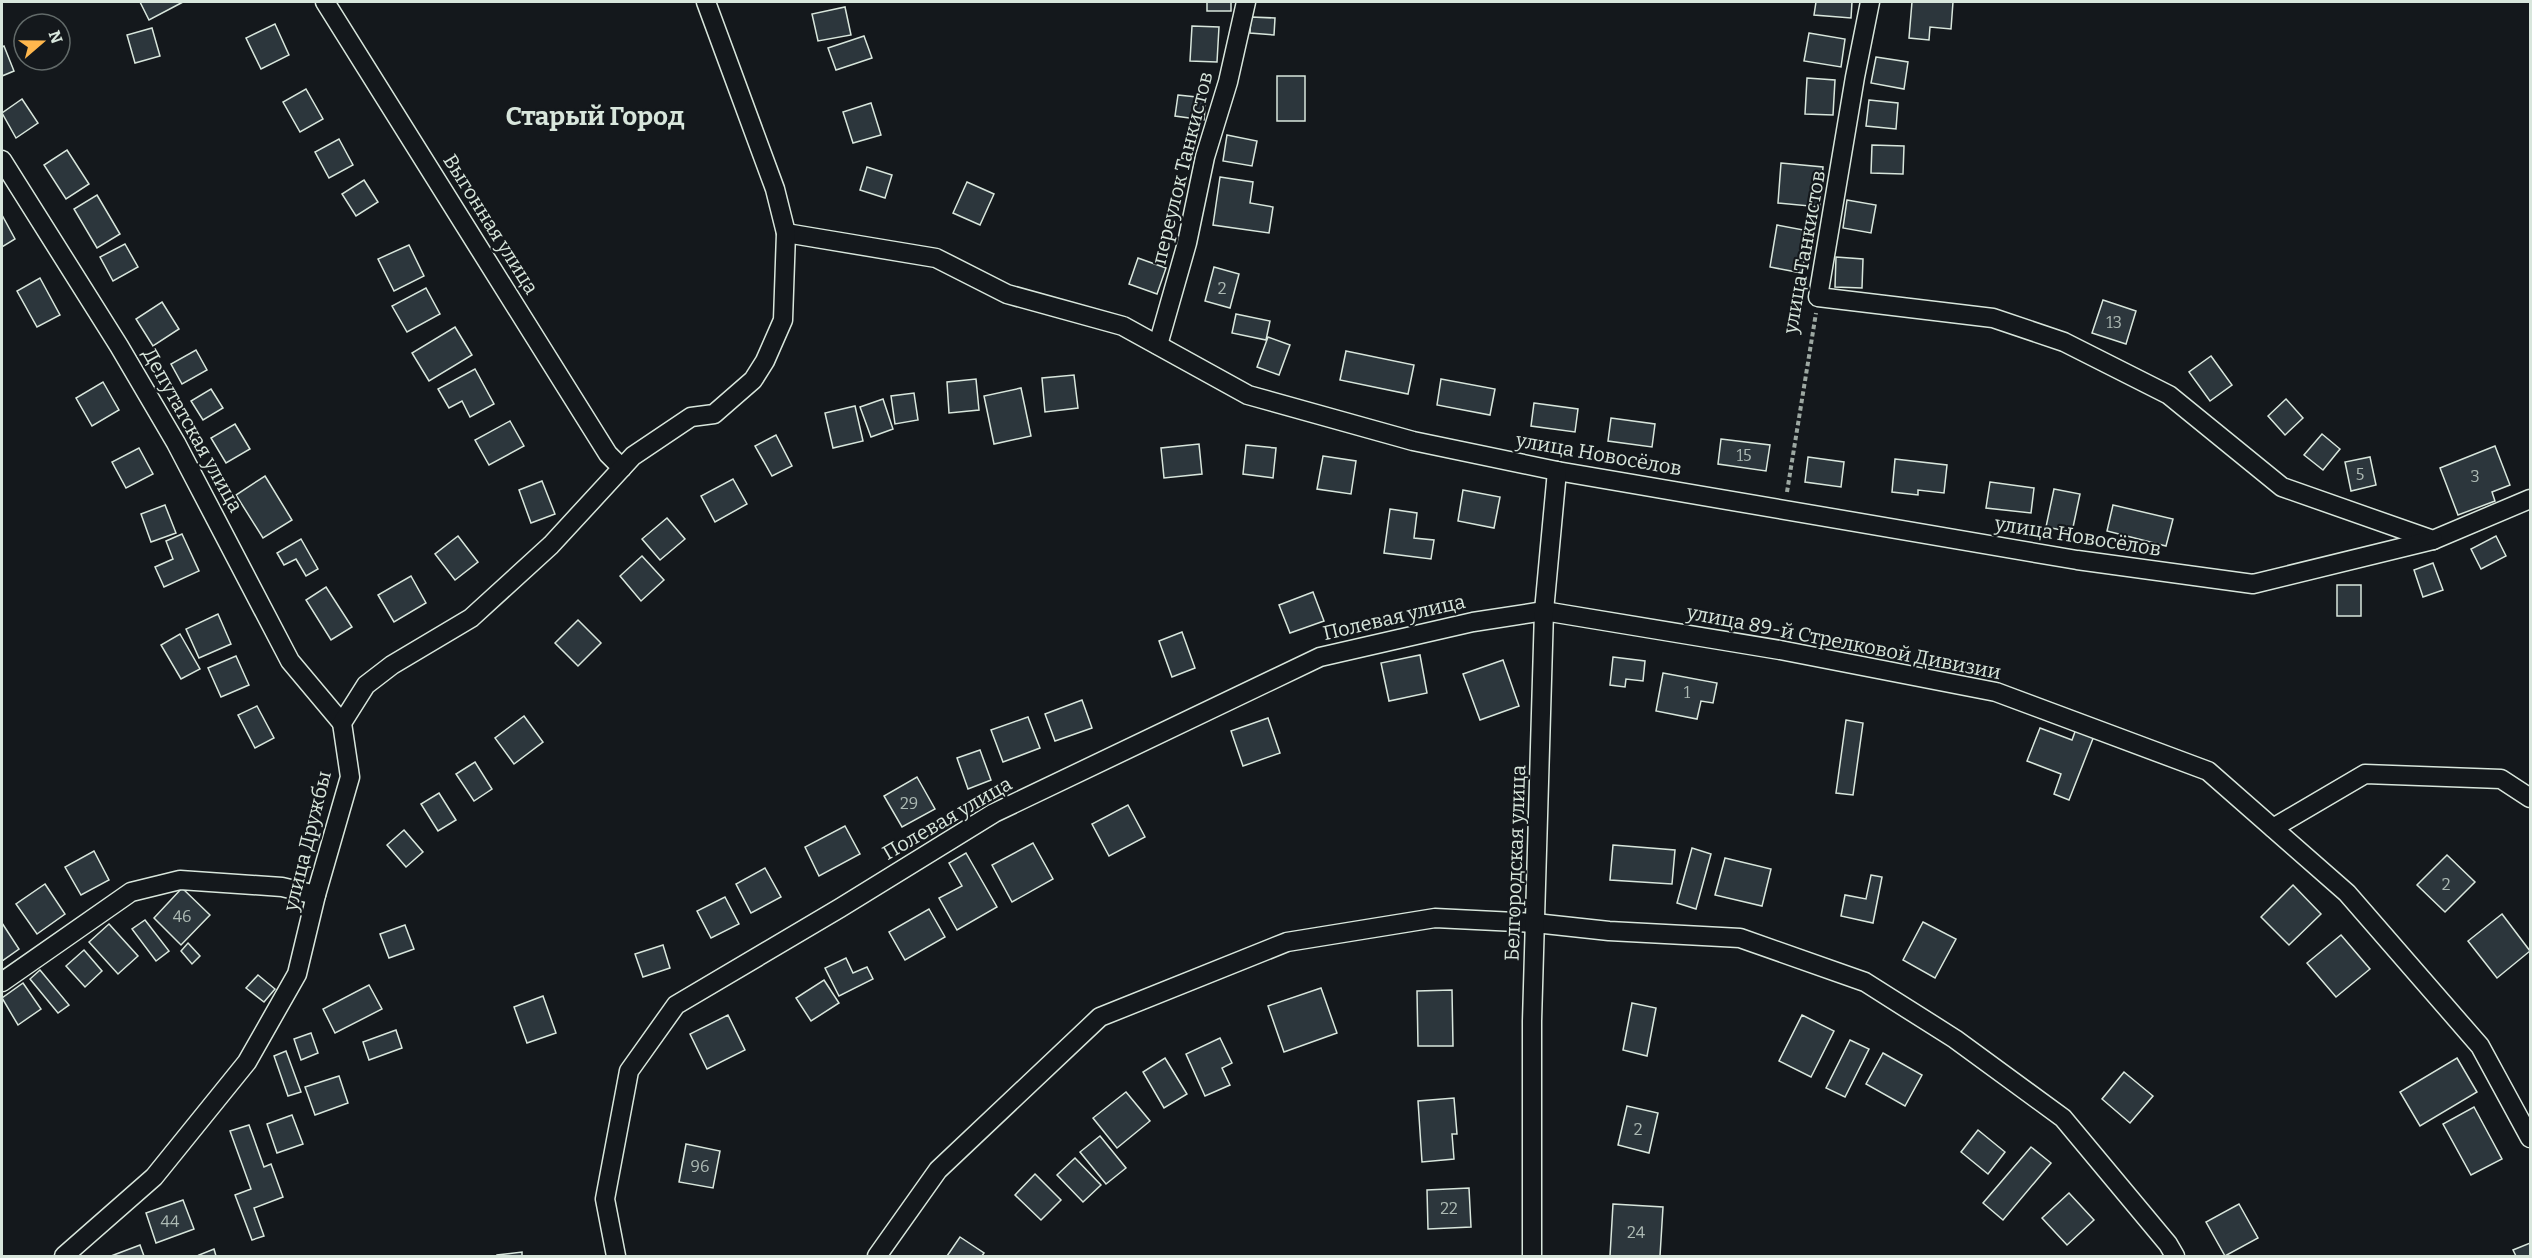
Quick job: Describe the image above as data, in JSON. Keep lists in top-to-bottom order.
{
  "streets": {
    "street": [
      "переулок Танкистов",
      "Выгонная улица",
      "улица Танкистов",
      "Депутатская улица",
      "улица Новосёлов",
      "Полевая улица",
      "улица 89-й Стрелковой Дивизии",
      "улица Дружбы",
      "Белгородская улица"
    ]
  },
  "crossings": [
    ["переулок Танкистов", "улица Новосёлов"],
    ["улица Танкистов", "улица Новосёлов"],
    ["Депутатская улица", "улица Дружбы"],
    ["улица Новосёлов", "Белгородская улица"],
    ["Полевая улица", "улица 89-й Стрелковой Дивизии"],
    ["Полевая улица", "Белгородская улица"],
    ["улица 89-й Стрелковой Дивизии", "Белгородская улица"]
  ],
  "districts": ["Старый Город"],
  "house_numbers": [
    "2",
    "13",
    "15",
    "5",
    "3",
    "1",
    "29",
    "2",
    "46",
    "2",
    "96",
    "22",
    "44",
    "24"
  ],
  "north": "right"
}
